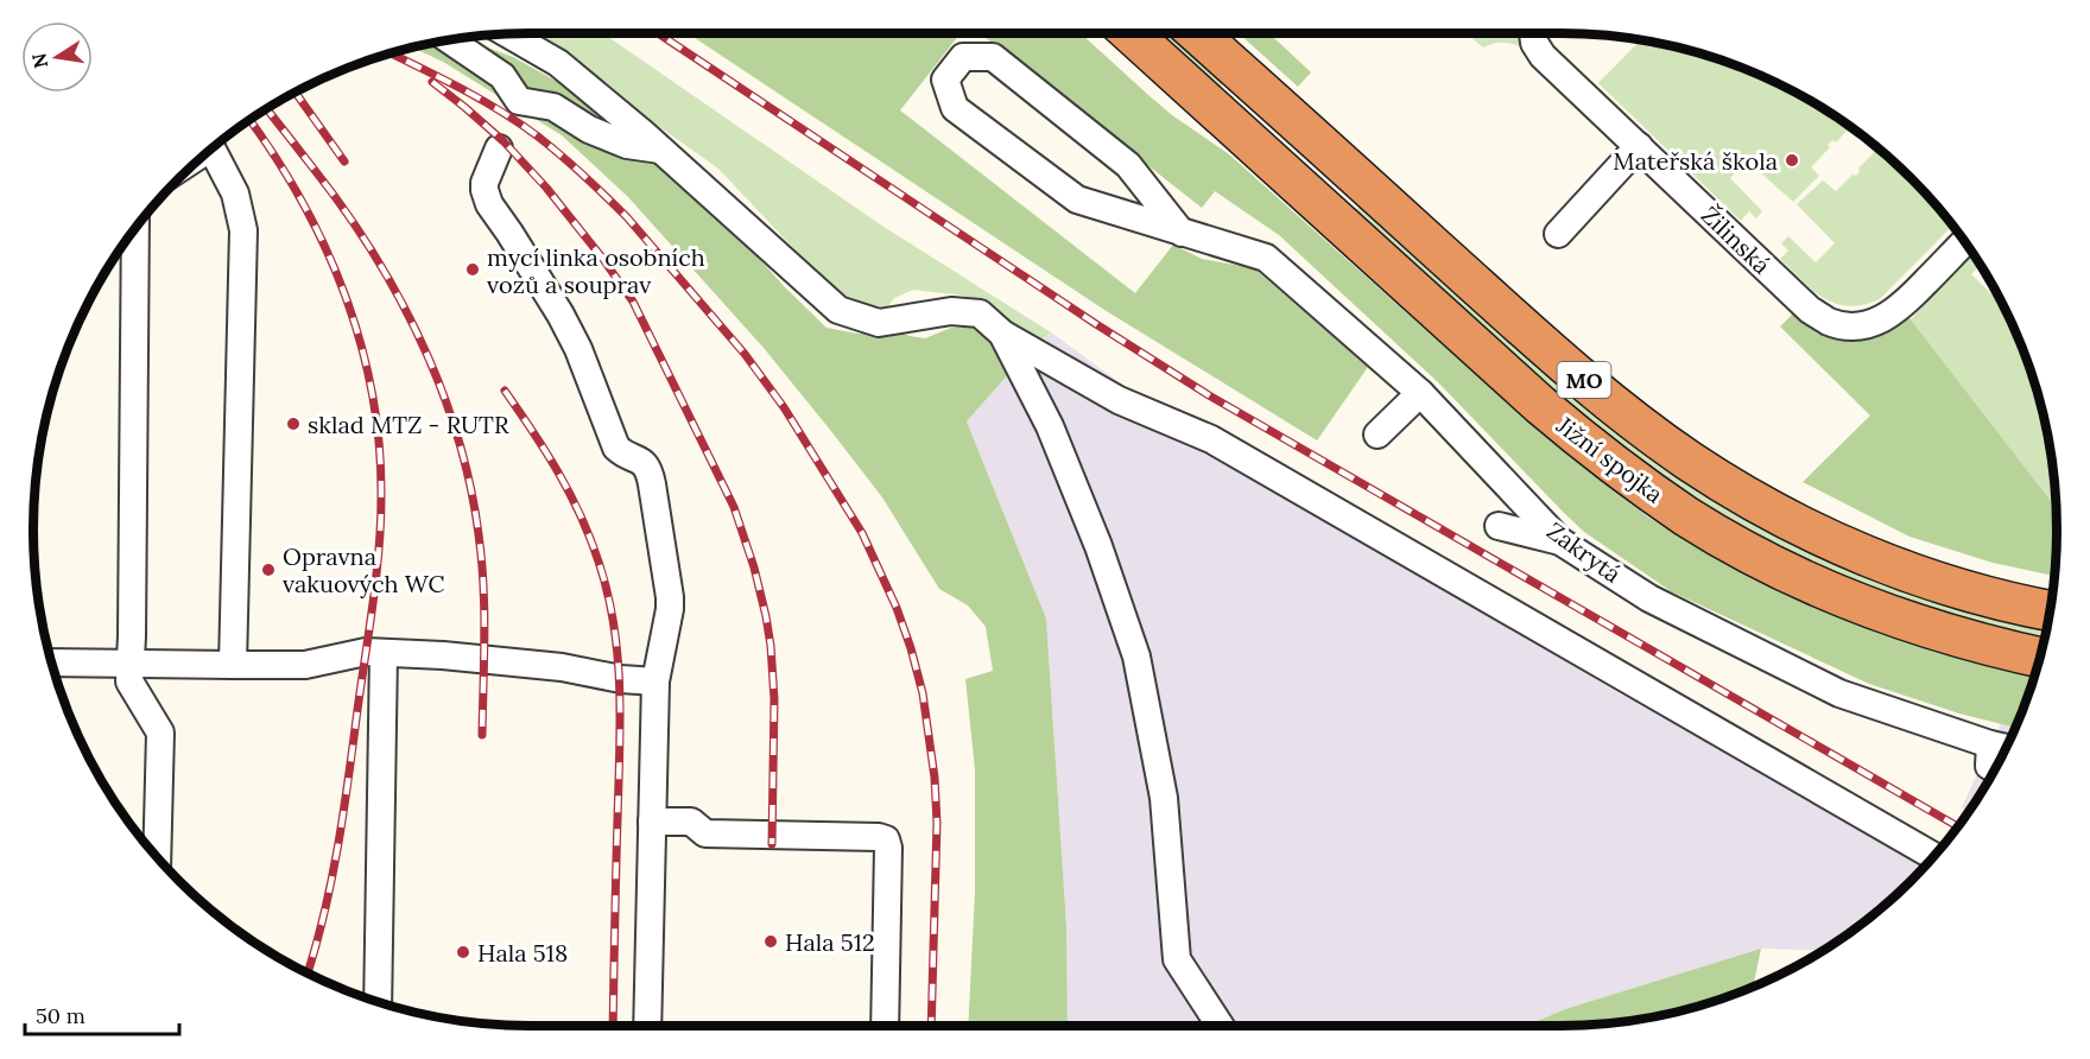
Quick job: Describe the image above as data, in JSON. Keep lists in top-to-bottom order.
{
  "streets": {
    "highway": ["MO", "Jižní spojka"],
    "street": ["Žilinská", "Zakrytá"]
  },
  "places": [
    "Mateřská škola",
    "mycí linka osobních vozů a souprav",
    "sklad MTZ - RUTR",
    "Opravna vakuových WC",
    "Hala 512",
    "Hala 518"
  ],
  "scale_bar": "50 m",
  "north": "left"
}
